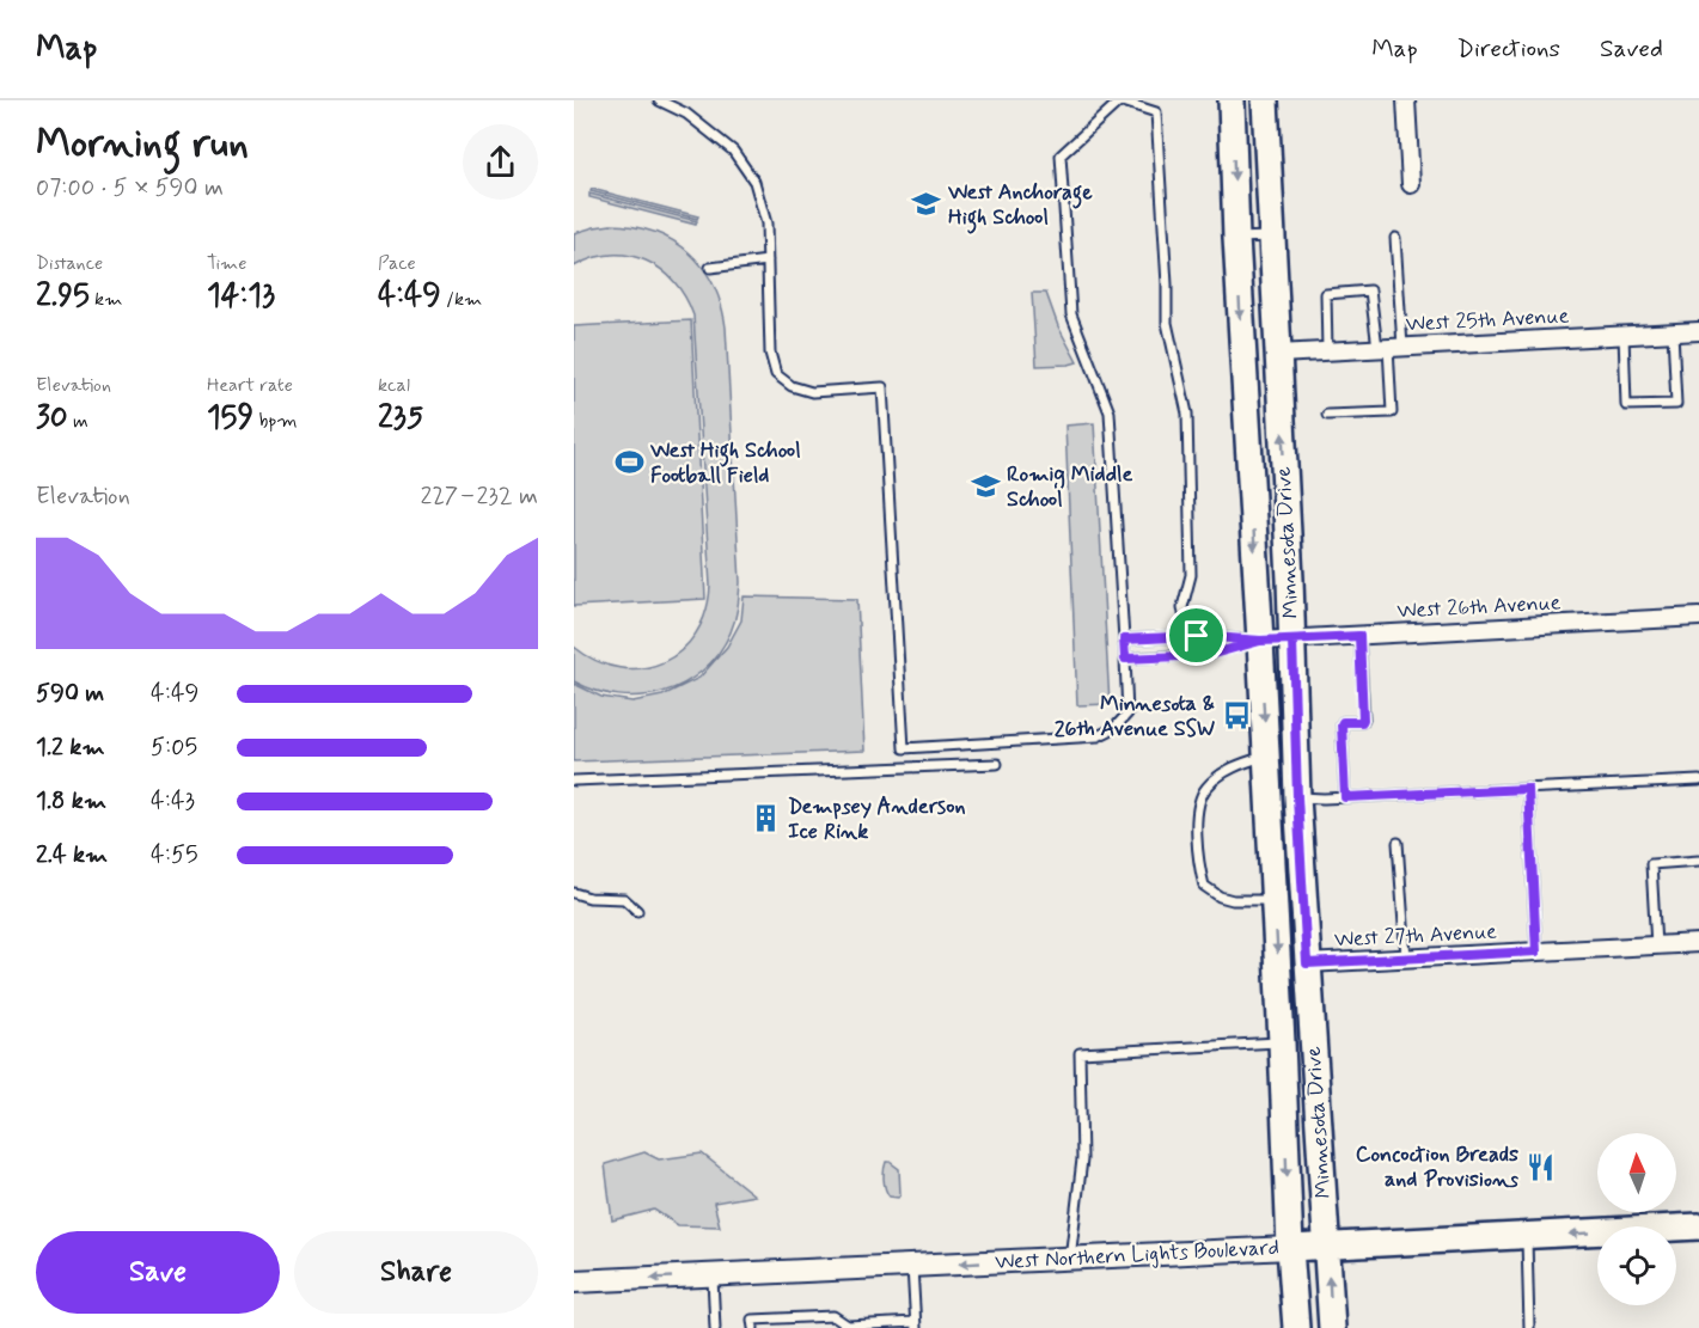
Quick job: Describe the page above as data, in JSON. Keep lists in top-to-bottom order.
{
  "streets": {
    "main road": ["Minnesota Drive", "West Northern Lights Boulevard"],
    "street": ["West 25th Avenue", "West 26th Avenue", "West 27th Avenue"]
  },
  "crossings": [
    ["West 25th Avenue", "Minnesota Drive"],
    ["Minnesota Drive", "West 26th Avenue"],
    ["Minnesota Drive", "West 27th Avenue"],
    ["Minnesota Drive", "West Northern Lights Boulevard"]
  ],
  "one_way": ["West Northern Lights Boulevard"],
  "places": {
    "school or university": ["West Anchorage High School", "Romig Middle School"],
    "sports": ["West High School Football Field"],
    "bus stop": ["Minnesota & 26th Avenue SSW"],
    "building": ["Dempsey Anderson Ice Rink"],
    "restaurant": ["Concoction Breads and Provisions"]
  },
  "north": "top",
  "page": {
    "header": "Map",
    "nav": ["Map", "Directions", "Saved"],
    "heading": ["Morning run", "07:00 · 5 × 590 m"],
    "stats": [
      ["Distance", "2.95 km"],
      ["Time", "14:13"],
      ["Pace", "4:49 /km"],
      ["Elevation", "30 m"],
      ["Heart rate", "159 bpm"],
      ["kcal", "235"]
    ],
    "chart": ["Elevation", "227–232 m"],
    "list": [
      {
        "name": "590 m",
        "note": "4:49"
      },
      {
        "name": "1.2 km",
        "note": "5:05"
      },
      {
        "name": "1.8 km",
        "note": "4:43"
      },
      {
        "name": "2.4 km",
        "note": "4:55"
      }
    ],
    "buttons": ["Save", "Share"]
  }
}
